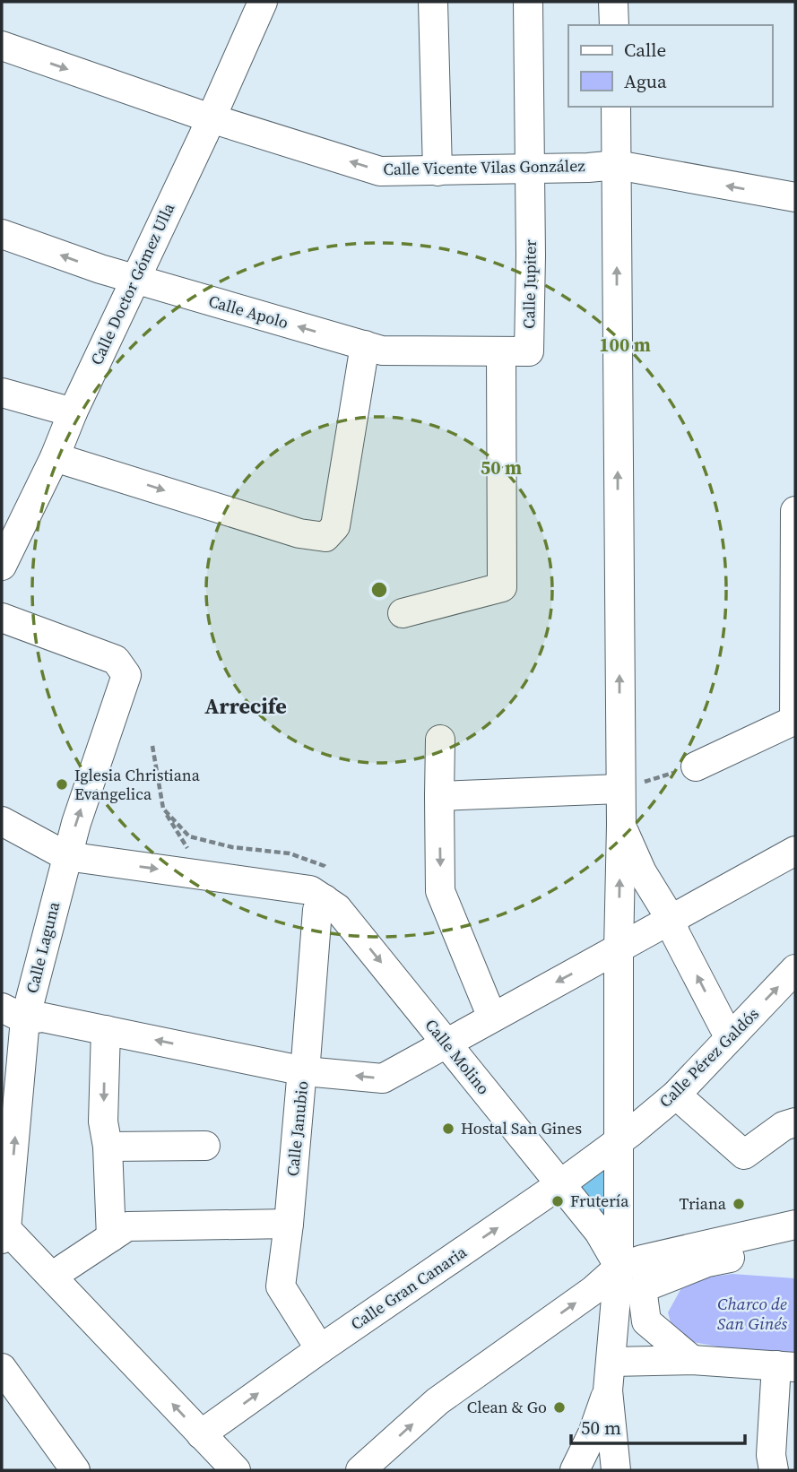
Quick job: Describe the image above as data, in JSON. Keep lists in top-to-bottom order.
{
  "streets": {
    "street": [
      "Calle Vicente Vilas González",
      "Calle Doctor Gómez Ulla",
      "Calle Jupiter",
      "Calle Apolo",
      "Calle Laguna",
      "Calle Molino",
      "Calle Pérez Galdós",
      "Calle Janubio",
      "Calle Gran Canaria"
    ]
  },
  "crossings": [
    ["Calle Vicente Vilas González", "Calle Doctor Gómez Ulla"],
    ["Calle Vicente Vilas González", "Calle Jupiter"],
    ["Calle Doctor Gómez Ulla", "Calle Apolo"],
    ["Calle Jupiter", "Calle Apolo"],
    ["Calle Molino", "Calle Janubio"],
    ["Calle Molino", "Calle Gran Canaria"],
    ["Calle Pérez Galdós", "Calle Gran Canaria"],
    ["Calle Janubio", "Calle Gran Canaria"]
  ],
  "one_way": ["Calle Apolo", "Calle Molino"],
  "districts": ["Arrecife"],
  "water": ["Charco de San Ginés"],
  "places": [
    "Iglesia Christiana Evangelica",
    "Hostal San Gines",
    "Frutería",
    "Triana",
    "Clean & Go"
  ],
  "legend": ["Calle", "Agua"],
  "scale_bar": "50 m",
  "rings": ["100 m", "50 m"]
}
